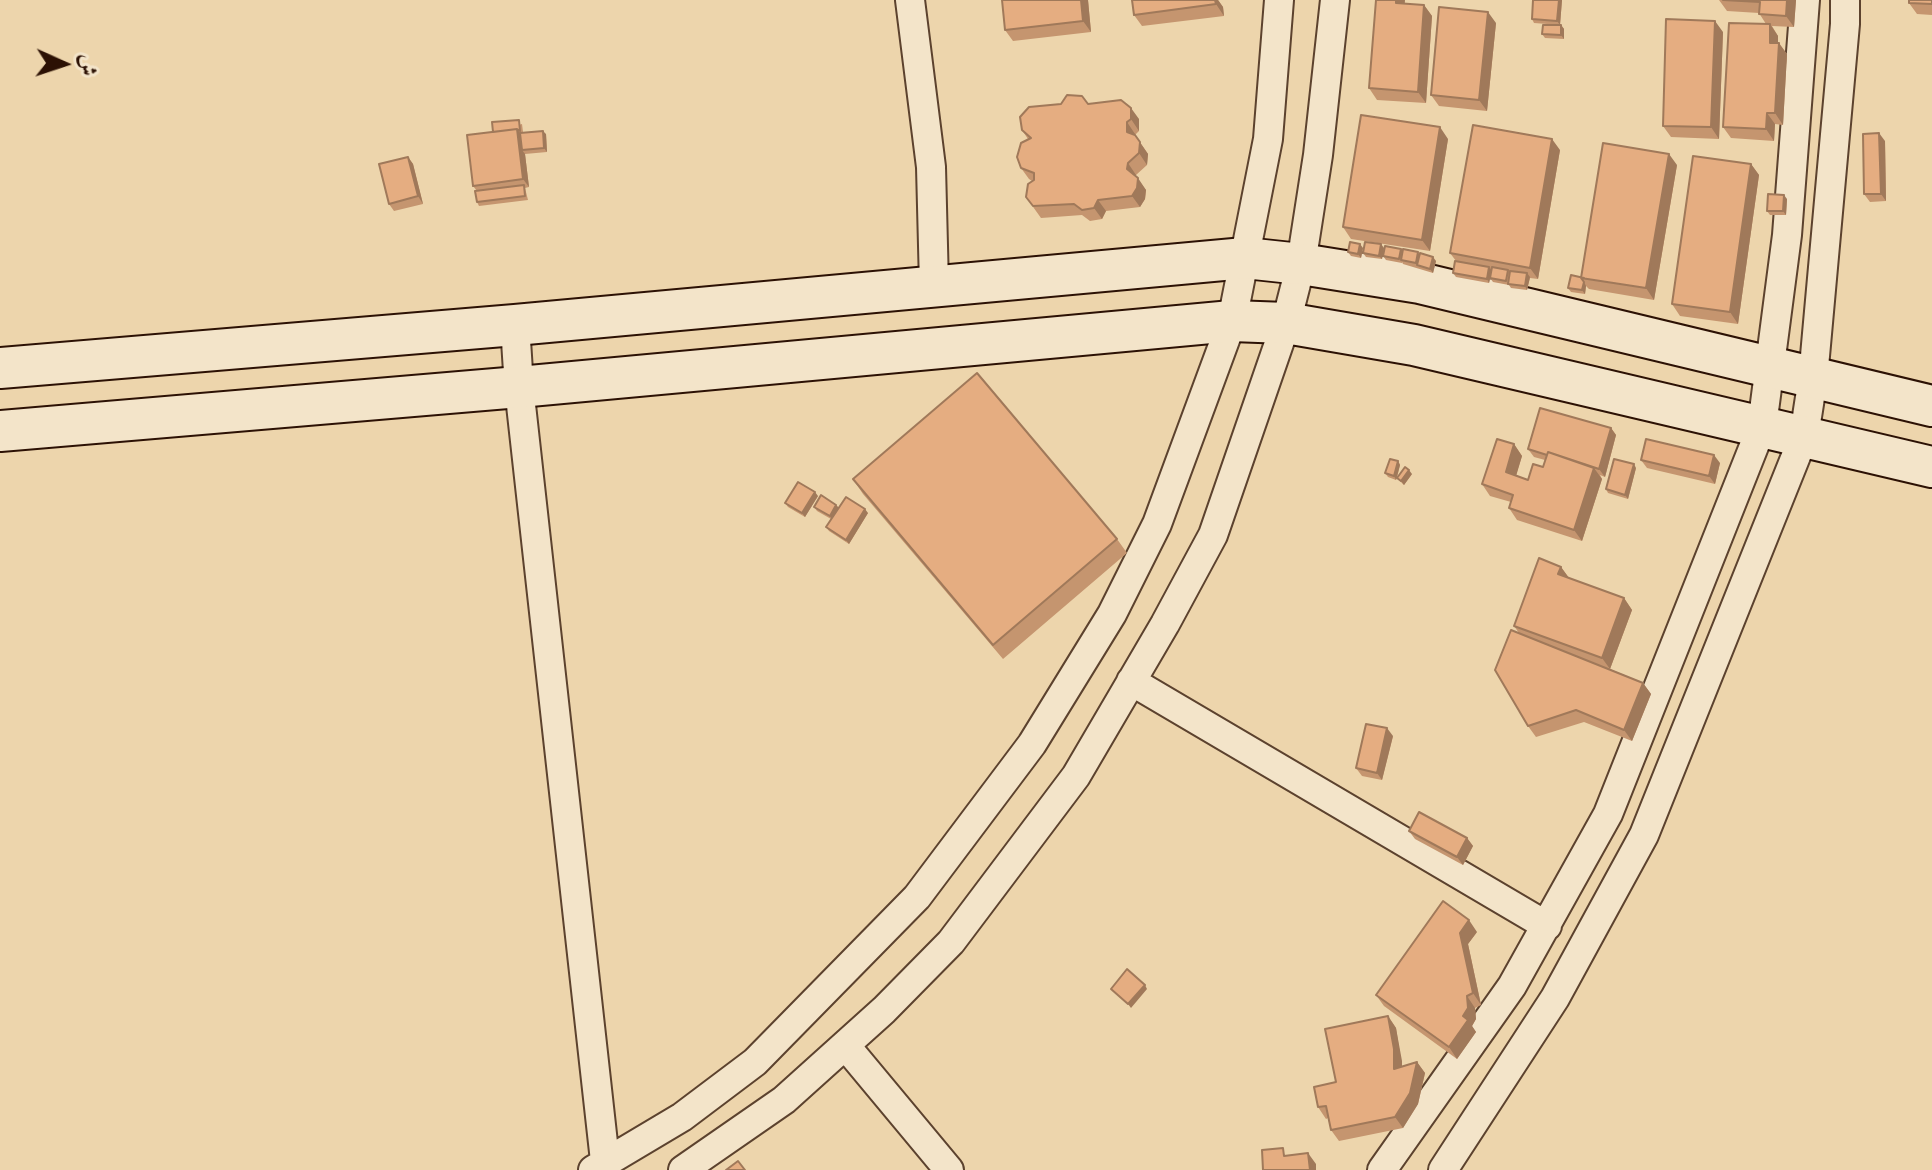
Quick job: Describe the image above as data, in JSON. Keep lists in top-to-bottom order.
{
  "north": "right"
}
